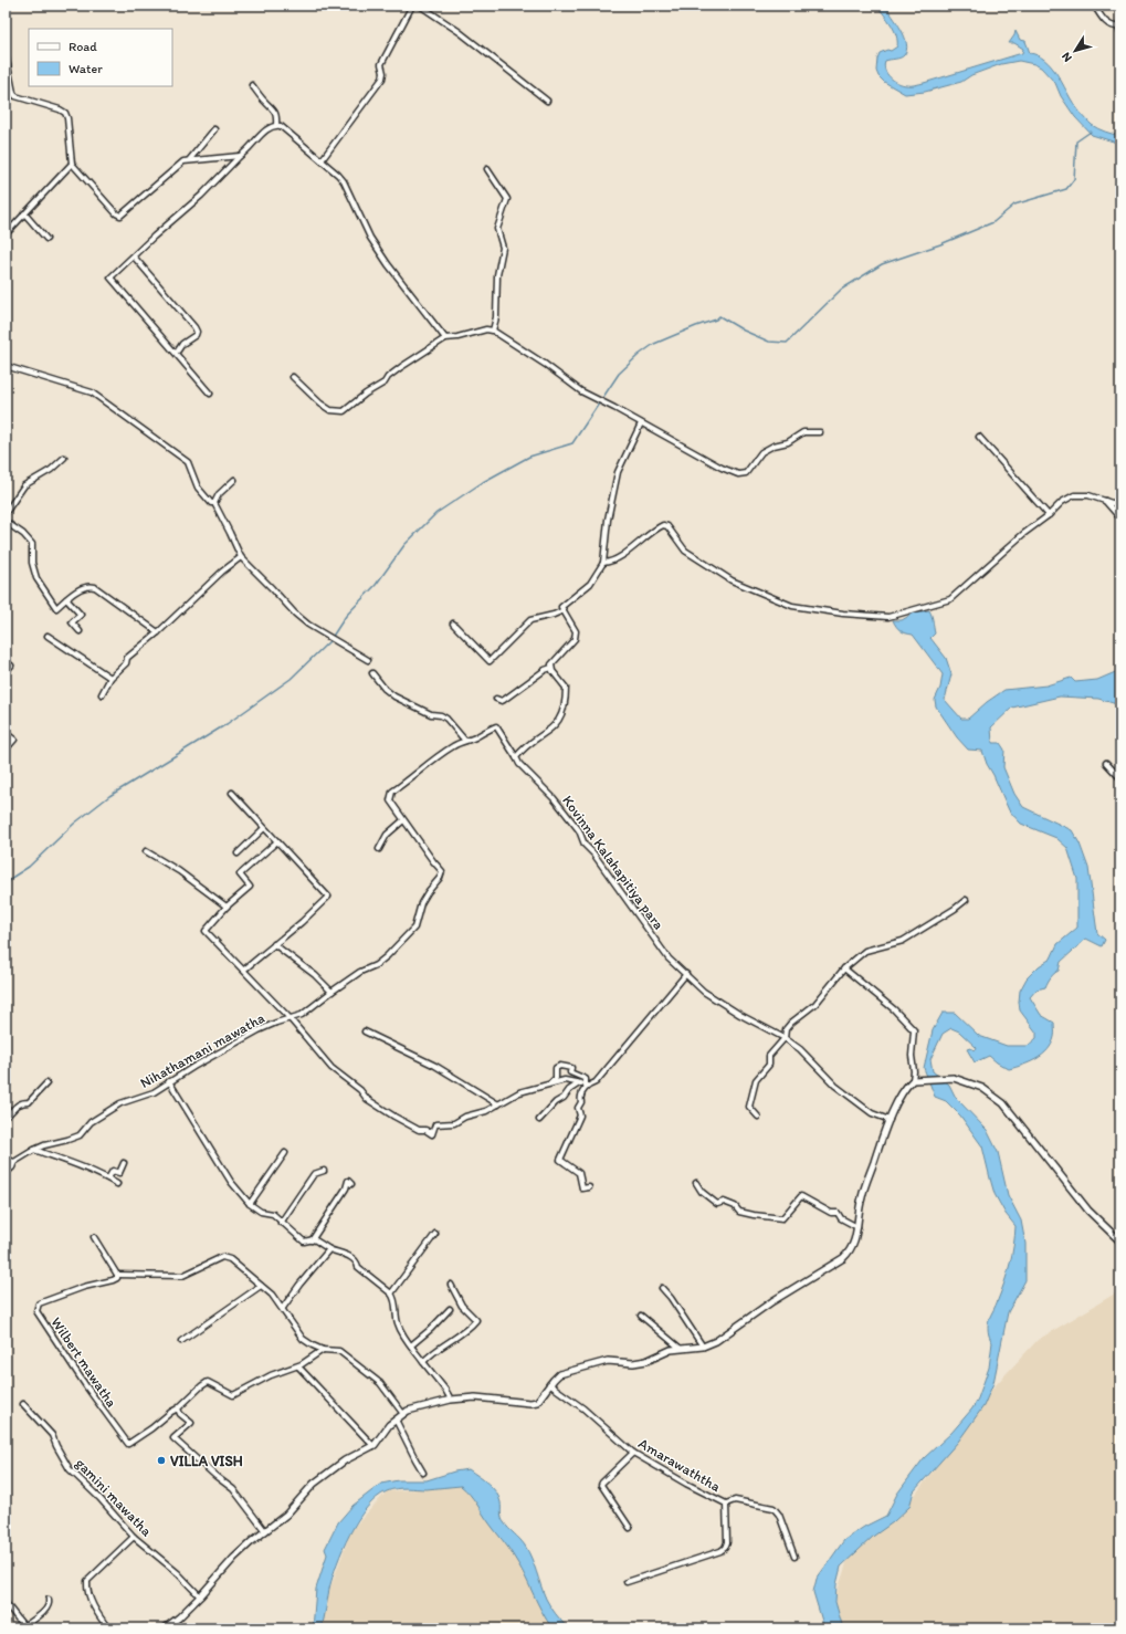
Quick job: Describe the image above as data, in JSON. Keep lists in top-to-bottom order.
{
  "streets": {
    "street": [
      "Kovinna Kalahapitiya para",
      "Nihathamani mawatha",
      "Wilbert mawatha",
      "Amarawaththa",
      "gamini mawatha"
    ]
  },
  "crossings": [
    ["Kovinna Kalahapitiya para", "Nihathamani mawatha"]
  ],
  "places": ["VILLA VISH"],
  "legend": ["Road", "Water"],
  "north": "bottom left"
}
